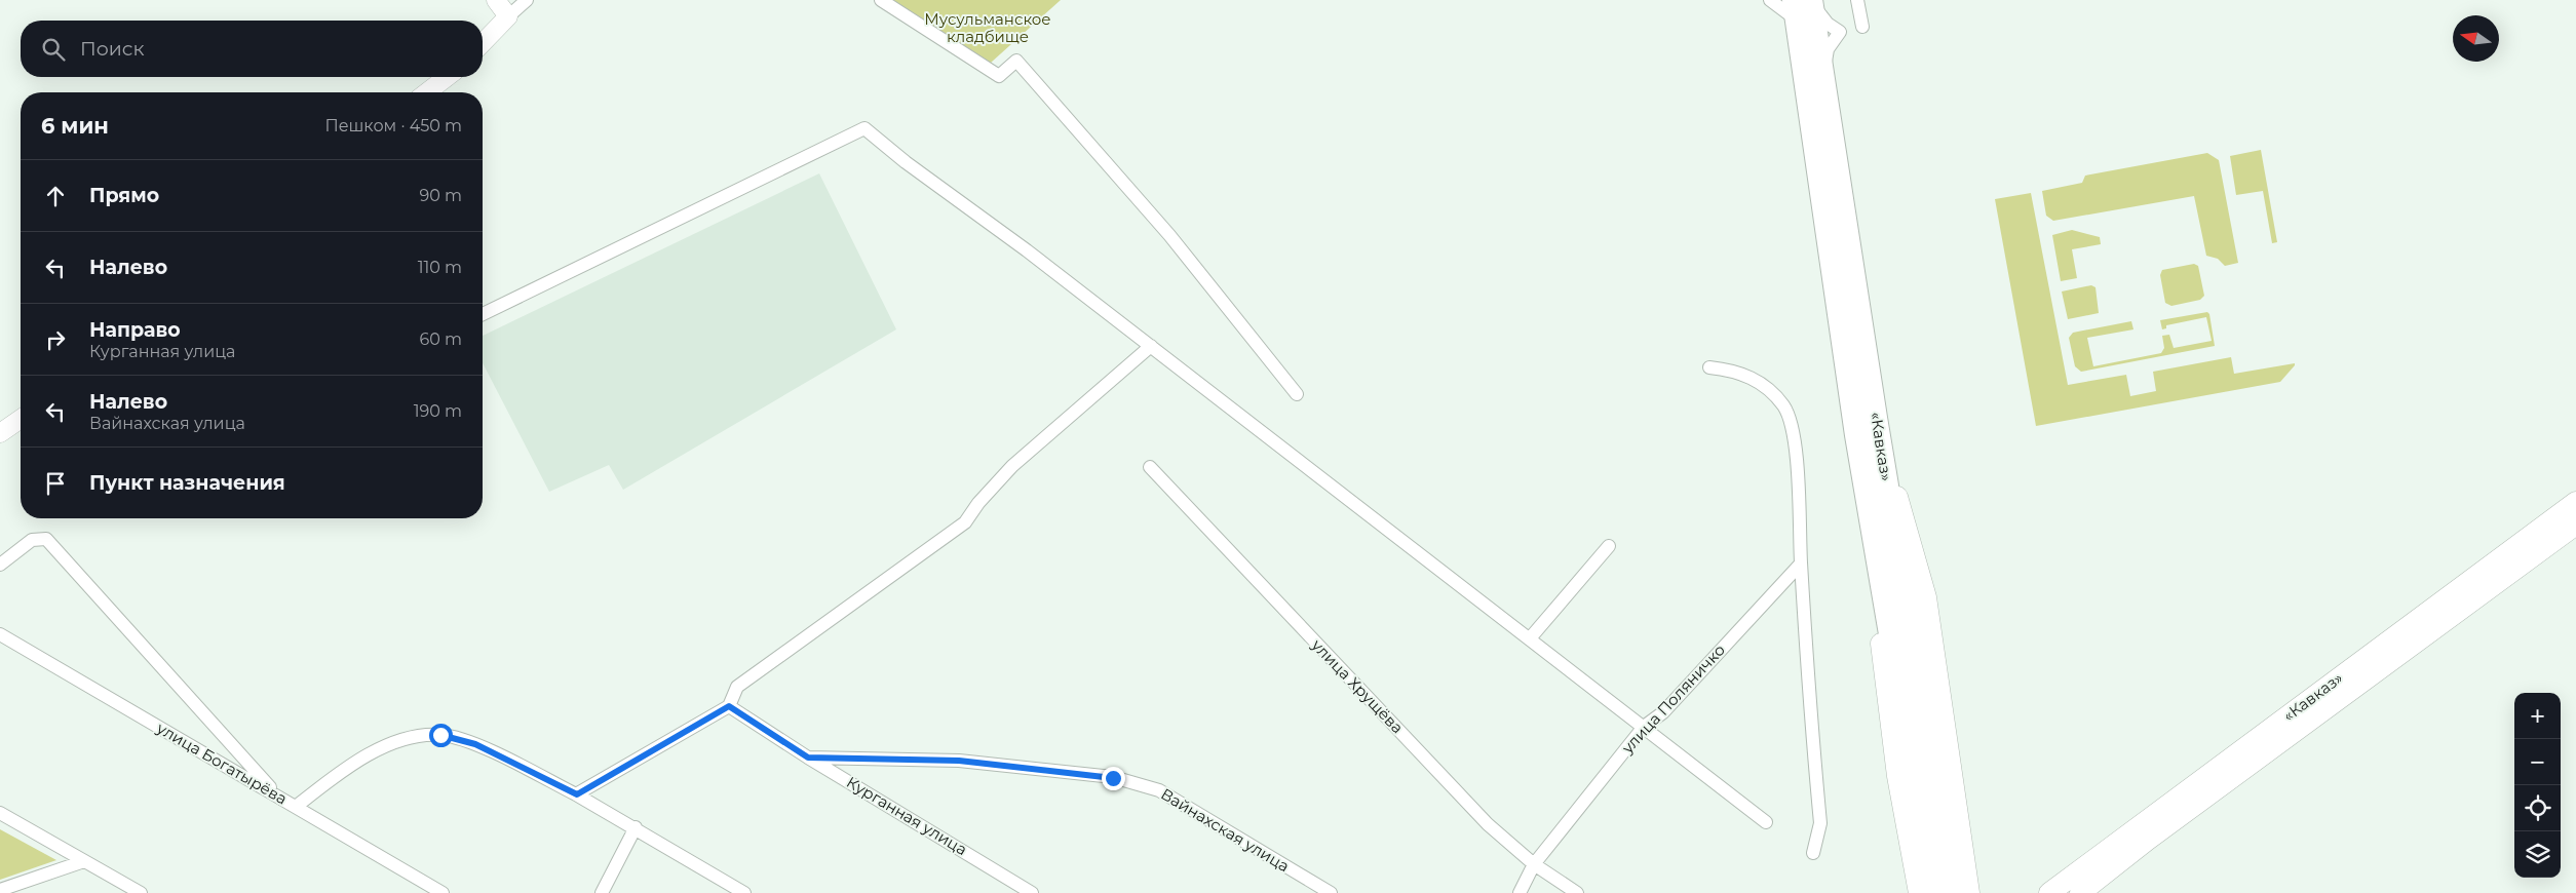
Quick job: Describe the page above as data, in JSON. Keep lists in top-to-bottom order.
{
  "streets": {
    "highway": ["«Кавказ»"],
    "street": [
      "улица Хрущёва",
      "улица Поляничко",
      "улица Богатырёва",
      "Курганная улица",
      "Вайнахская улица"
    ]
  },
  "crossings": [
    ["улица Хрущёва", "улица Поляничко"],
    ["Курганная улица", "Вайнахская улица"]
  ],
  "parks": ["Мусульманское кладбище"],
  "north": "left",
  "page": {
    "search": "Поиск",
    "heading": ["6 мин", "Пешком · 450 m"],
    "list": [
      ["Прямо", "90 m"],
      ["Налево", "110 m"],
      ["Направо", "Курганная улица", "60 m"],
      ["Налево", "Вайнахская улица", "190 m"],
      "Пункт назначения"
    ],
    "map_buttons": ["+", "−"]
  }
}
